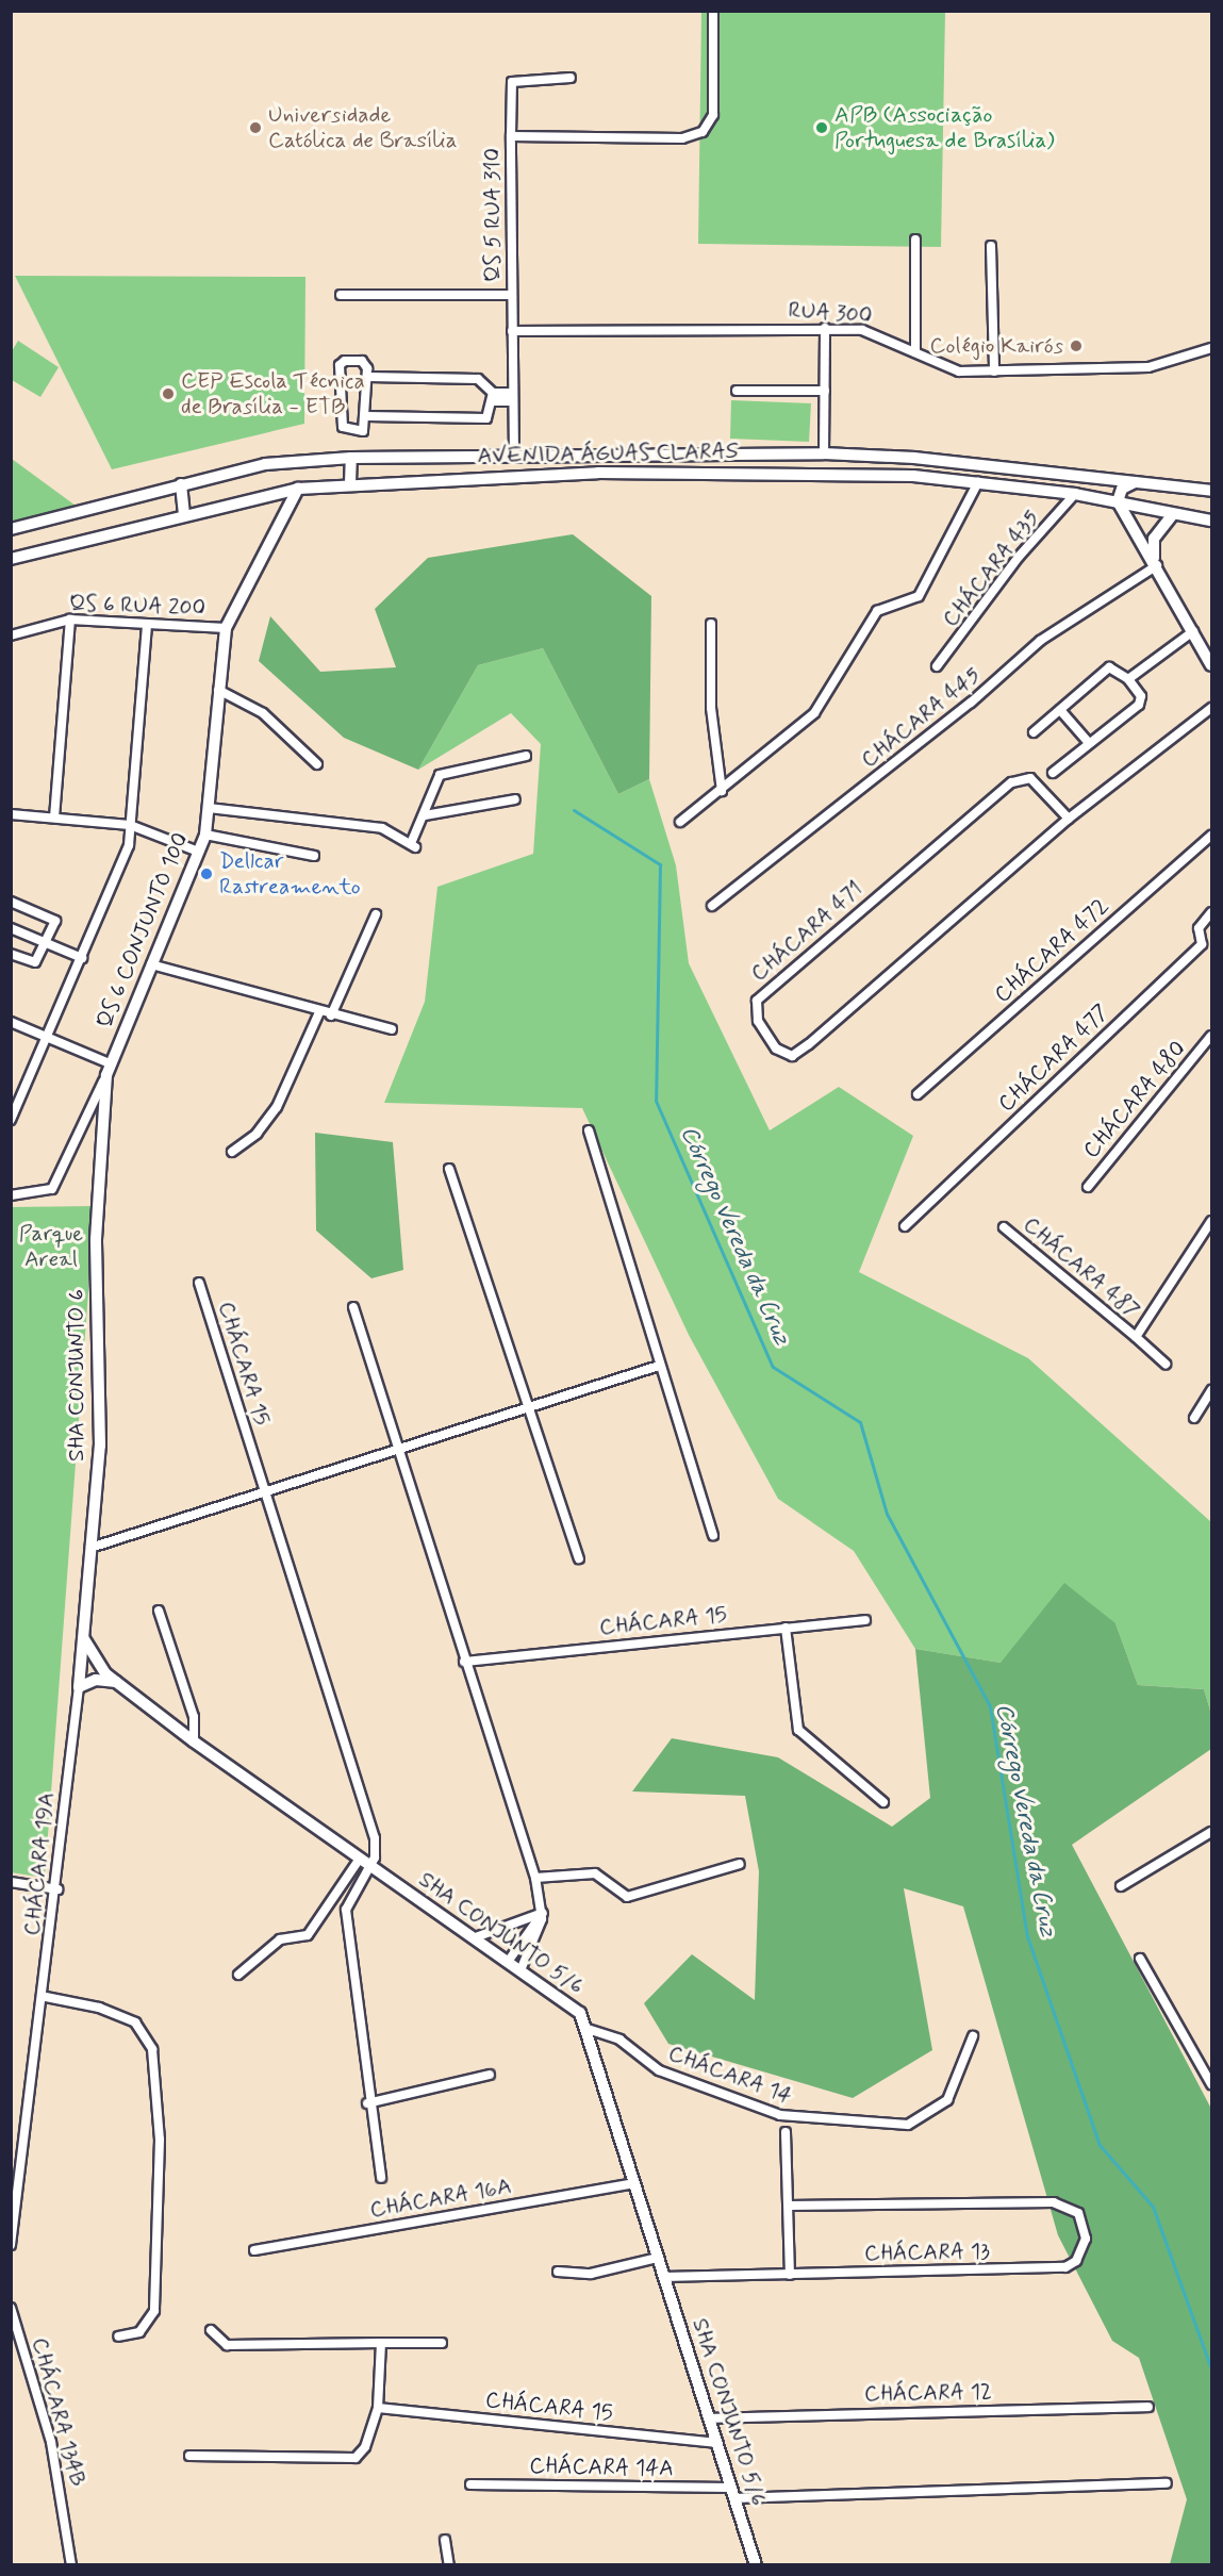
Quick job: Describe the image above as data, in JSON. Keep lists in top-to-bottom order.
{
  "streets": {
    "street": [
      "QS 5 RUA 310",
      "RUA 300",
      "AVENIDA ÁGUAS CLARAS",
      "CHÁCARA 435",
      "QS 6 RUA 200",
      "CHÁCARA 445",
      "QS 6 CONJUNTO 100",
      "CHÁCARA 471",
      "CHÁCARA 472",
      "CHÁCARA 477",
      "CHÁCARA 480",
      "CHÁCARA 487",
      "CHÁCARA 15",
      "SHA CONJUNTO 6",
      "CHÁCARA 19A",
      "SHA CONJUNTO 5/6",
      "CHÁCARA 14",
      "CHÁCARA 16A",
      "CHÁCARA 13",
      "CHÁCARA 12",
      "CHÁCARA 134B",
      "CHÁCARA 14A"
    ]
  },
  "crossings": [
    ["QS 5 RUA 310", "RUA 300"],
    ["QS 5 RUA 310", "AVENIDA ÁGUAS CLARAS"],
    ["AVENIDA ÁGUAS CLARAS", "CHÁCARA 435"],
    ["AVENIDA ÁGUAS CLARAS", "QS 6 CONJUNTO 100"],
    ["QS 6 RUA 200", "QS 6 CONJUNTO 100"],
    ["QS 6 CONJUNTO 100", "SHA CONJUNTO 6"],
    ["CHÁCARA 15", "SHA CONJUNTO 5/6"],
    ["SHA CONJUNTO 6", "CHÁCARA 19A"],
    ["SHA CONJUNTO 6", "SHA CONJUNTO 5/6"],
    ["CHÁCARA 19A", "SHA CONJUNTO 5/6"],
    ["SHA CONJUNTO 5/6", "CHÁCARA 14"],
    ["SHA CONJUNTO 5/6", "CHÁCARA 16A"],
    ["SHA CONJUNTO 5/6", "CHÁCARA 13"],
    ["SHA CONJUNTO 5/6", "CHÁCARA 12"],
    ["SHA CONJUNTO 5/6", "CHÁCARA 14A"]
  ],
  "water": ["Córrego Vereda da Cruz"],
  "parks": ["Parque Areal"],
  "places": [
    "Universidade Católica de Brasília",
    "APB (Associação Portuguesa de Brasília)",
    "Colégio Kairós",
    "CEP Escola Técnica de Brasília - ETB",
    "Dellcar Rastreamento"
  ]
}
